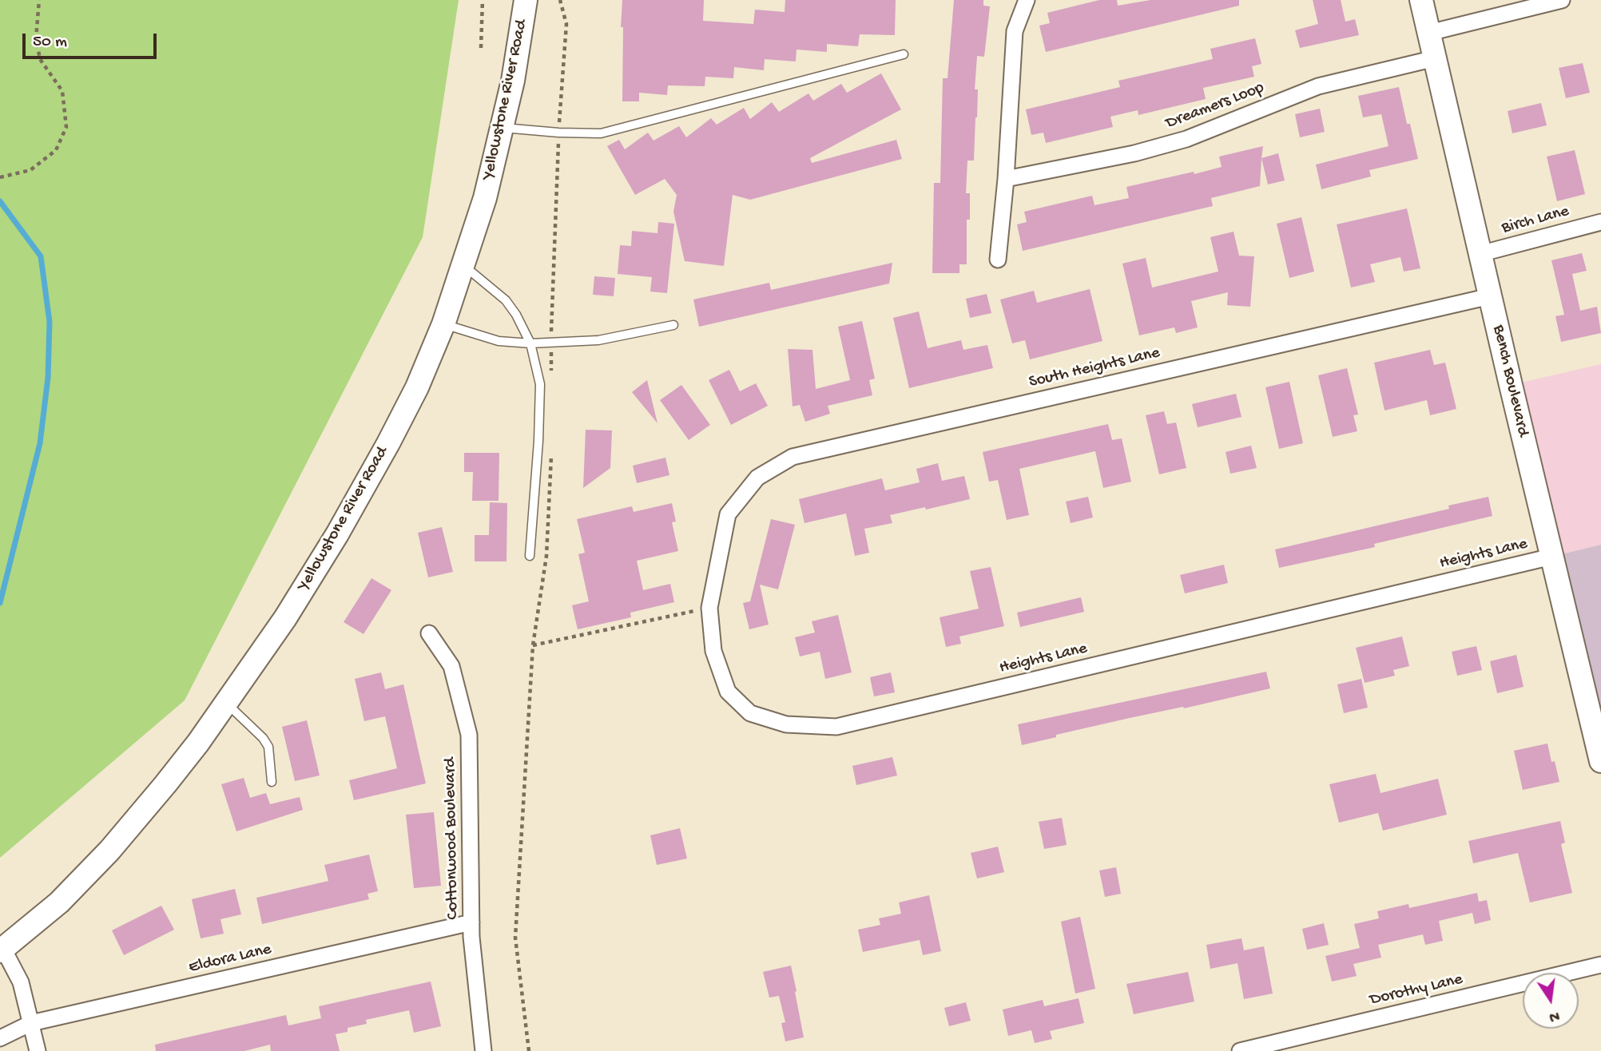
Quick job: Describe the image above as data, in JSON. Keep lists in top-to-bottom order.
{
  "streets": {
    "street": [
      "Yellowstone River Road",
      "Dreamers Loop",
      "Birch Lane",
      "South Heights Lane",
      "Bench Boulevard",
      "Heights Lane",
      "Cottonwood Boulevard",
      "Eldora Lane",
      "Dorothy Lane"
    ]
  },
  "crossings": [
    ["Dreamers Loop", "Bench Boulevard"],
    ["Birch Lane", "Bench Boulevard"],
    ["South Heights Lane", "Bench Boulevard"],
    ["South Heights Lane", "Heights Lane"],
    ["Bench Boulevard", "Heights Lane"],
    ["Cottonwood Boulevard", "Eldora Lane"]
  ],
  "scale_bar": "50 m",
  "north": "bottom"
}
